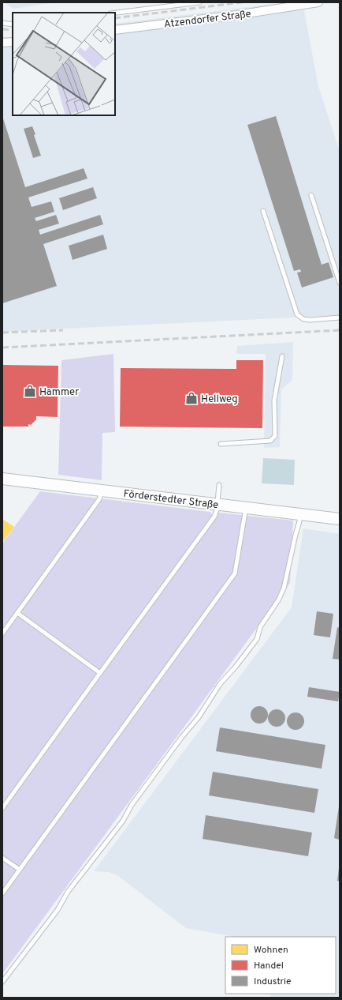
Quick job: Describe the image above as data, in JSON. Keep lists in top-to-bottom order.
{
  "streets": {
    "main road": ["Förderstedter Straße"],
    "street": ["Atzendorfer Straße"]
  },
  "places": {
    "shop": ["Hammer", "Hellweg"]
  },
  "legend": ["Wohnen", "Handel", "Industrie"]
}
